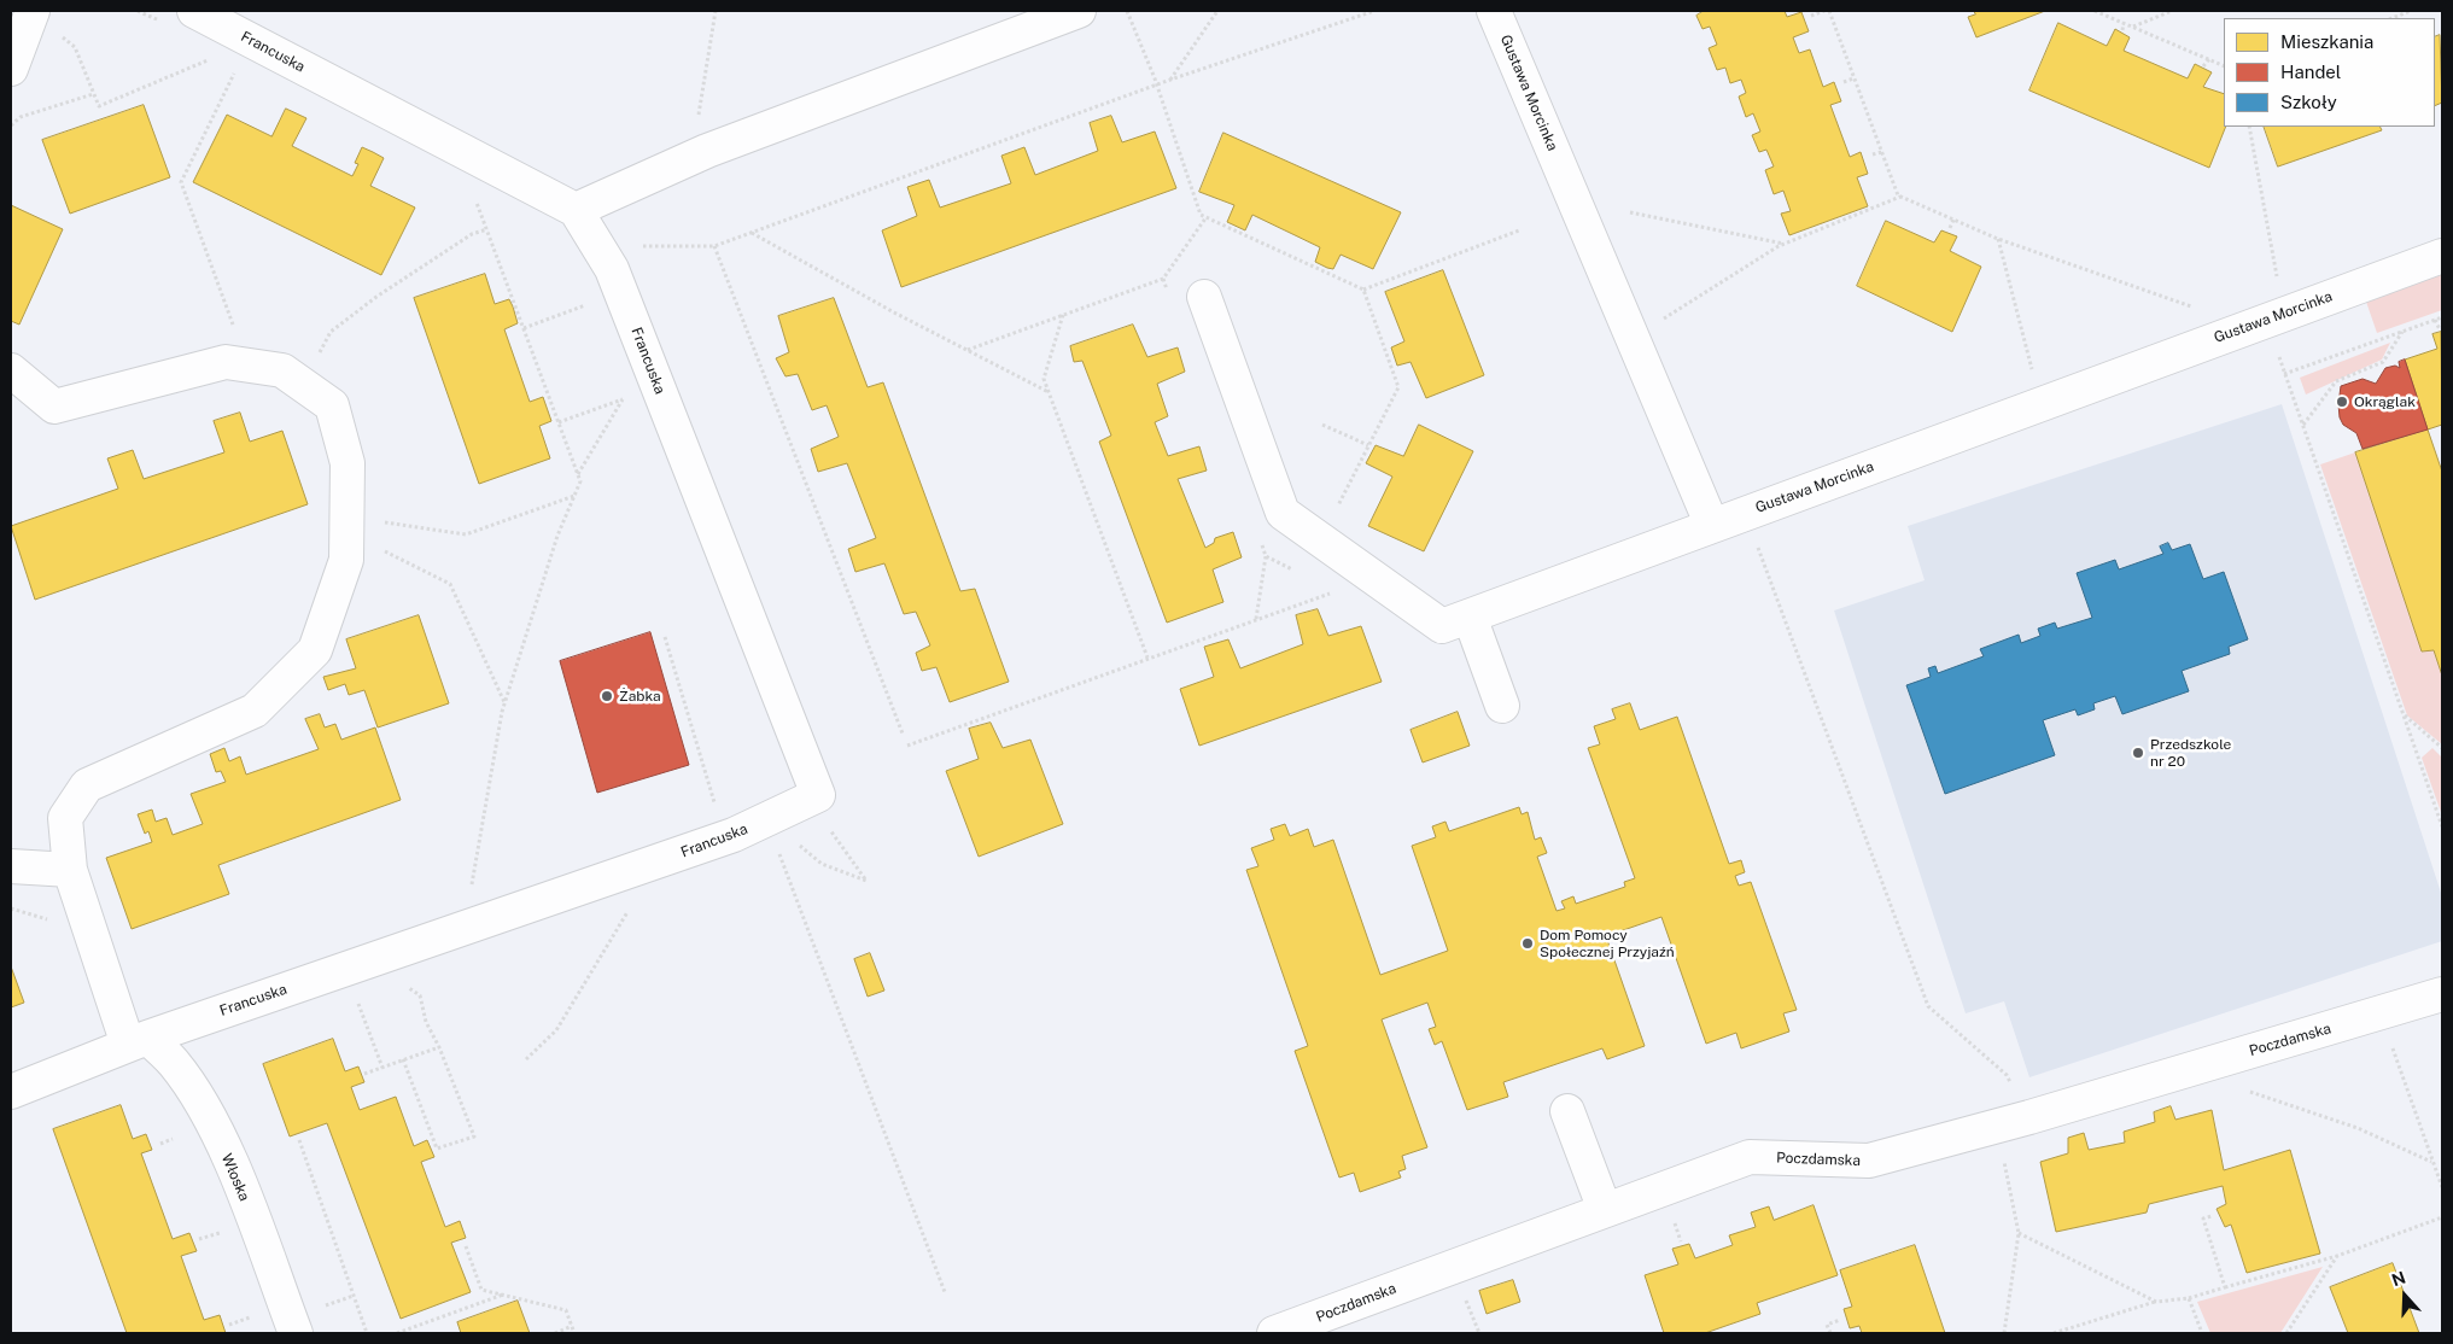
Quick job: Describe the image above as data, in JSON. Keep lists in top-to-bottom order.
{
  "streets": {
    "street": [
      "Francuska",
      "Gustawa Morcinka",
      "Poczdamska",
      "Włoska"
    ]
  },
  "crossings": [
    ["Francuska", "Włoska"]
  ],
  "places": [
    "Okrąglak",
    "Żabka",
    "Przedszkole nr 20",
    "Dom Pomocy Społecznej Przyjaźń"
  ],
  "legend": ["Mieszkania", "Handel", "Szkoły"],
  "north": "top"
}
